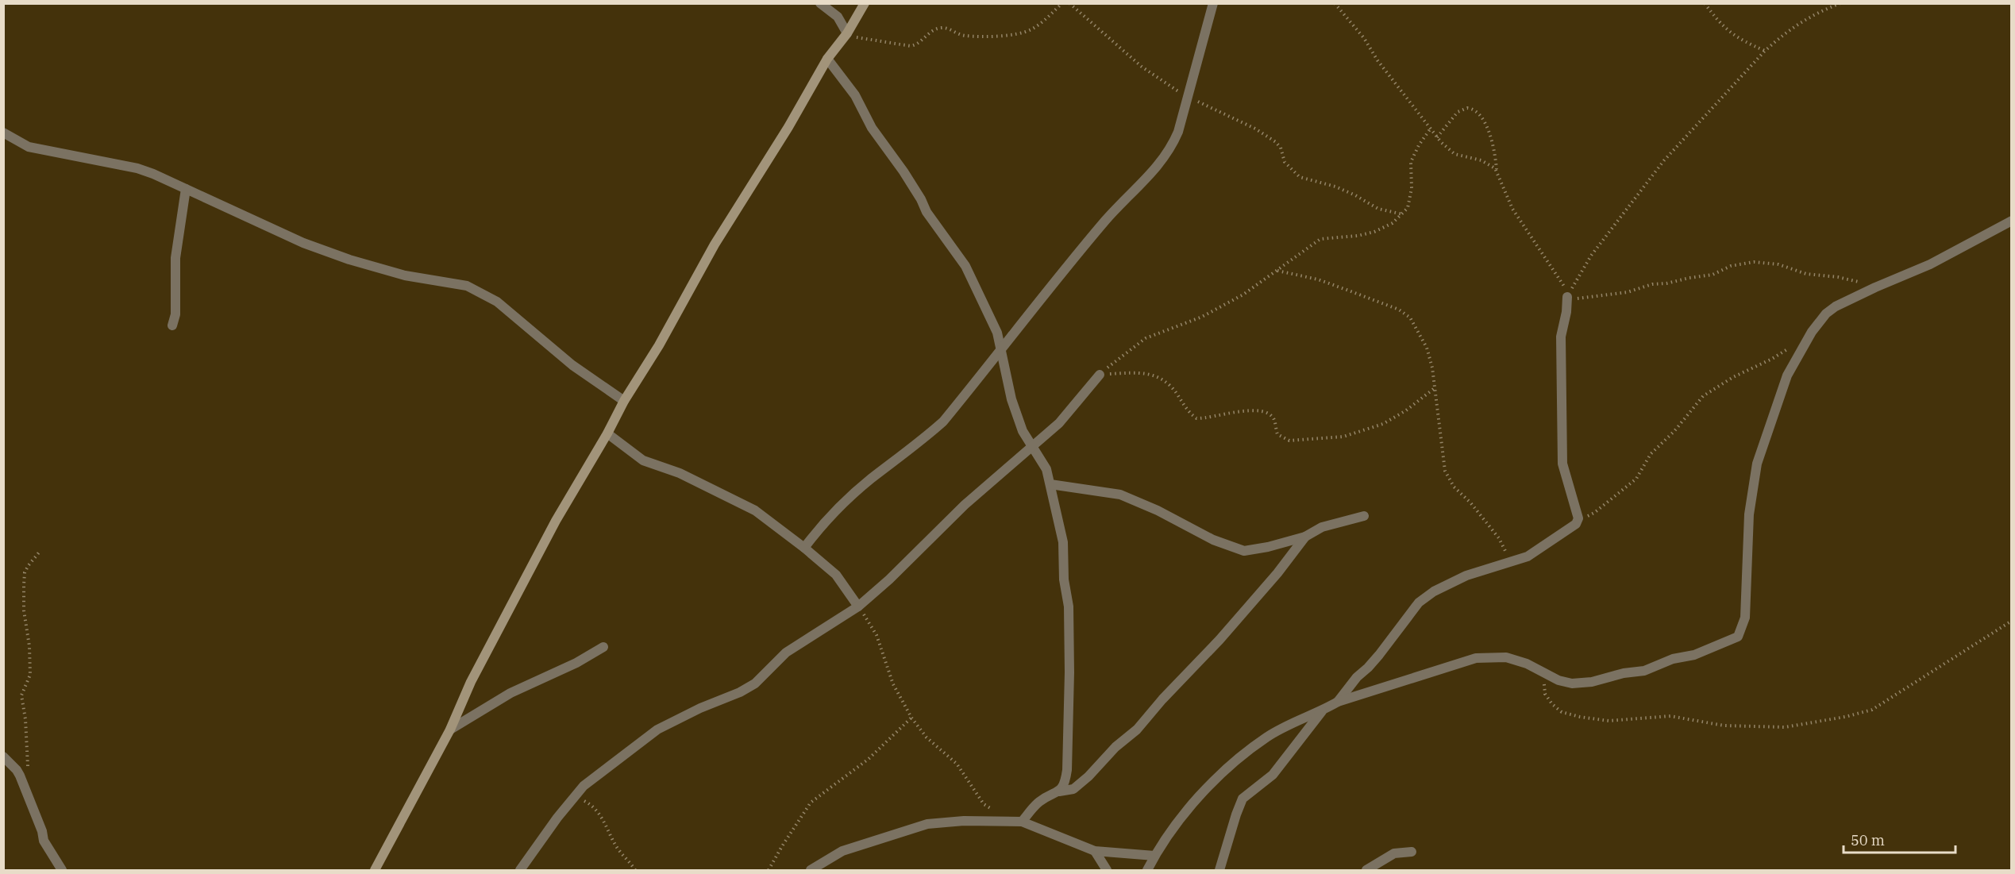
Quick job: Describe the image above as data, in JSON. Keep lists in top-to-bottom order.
{
  "scale_bar": "50 m"
}
